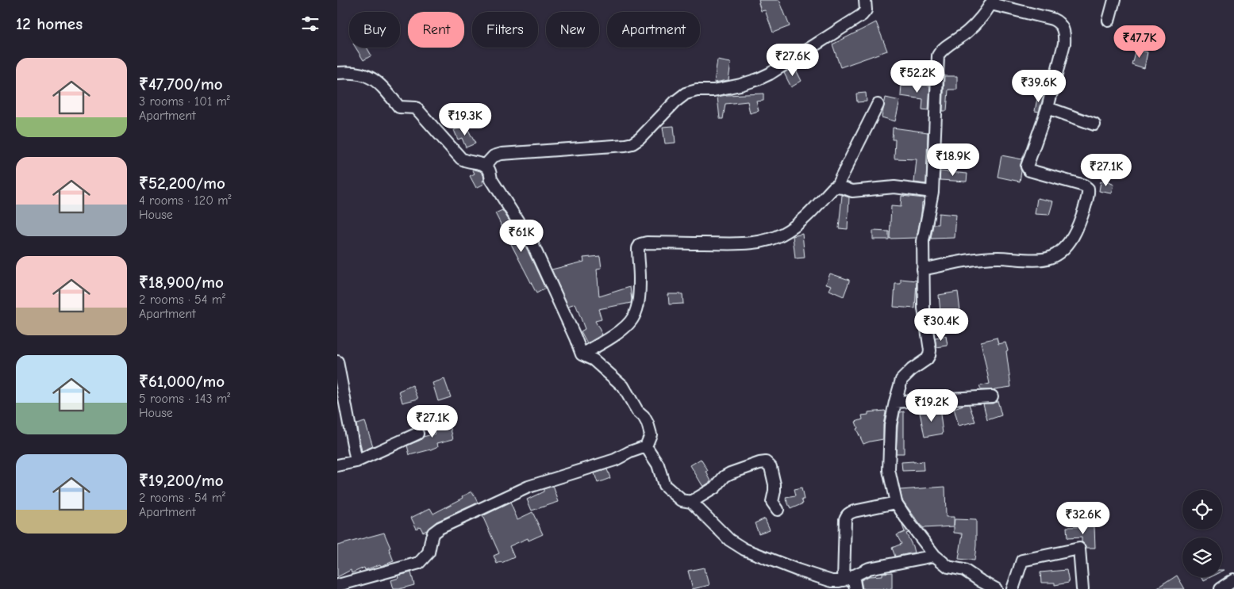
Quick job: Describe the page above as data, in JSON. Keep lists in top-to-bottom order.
{
  "page": {
    "heading": "12 homes",
    "chip": [
      "Buy",
      "Rent",
      "Filters",
      "New",
      "Apartment"
    ],
    "price": [
      "₹47.7K",
      "₹27.6K",
      "₹52.2K",
      "₹39.6K",
      "₹19.3K",
      "₹18.9K",
      "₹27.1K",
      "₹61K",
      "₹30.4K",
      "₹19.2K",
      "₹27.1K",
      "₹32.6K"
    ],
    "list": [
      {
        "name": "₹47,700/mo",
        "note": "3 rooms · 101 m² · Apartment"
      },
      {
        "name": "₹52,200/mo",
        "note": "4 rooms · 120 m² · House"
      },
      {
        "name": "₹18,900/mo",
        "note": "2 rooms · 54 m² · Apartment"
      },
      {
        "name": "₹61,000/mo",
        "note": "5 rooms · 143 m² · House"
      },
      {
        "name": "₹19,200/mo",
        "note": "2 rooms · 54 m² · Apartment"
      }
    ]
  }
}
